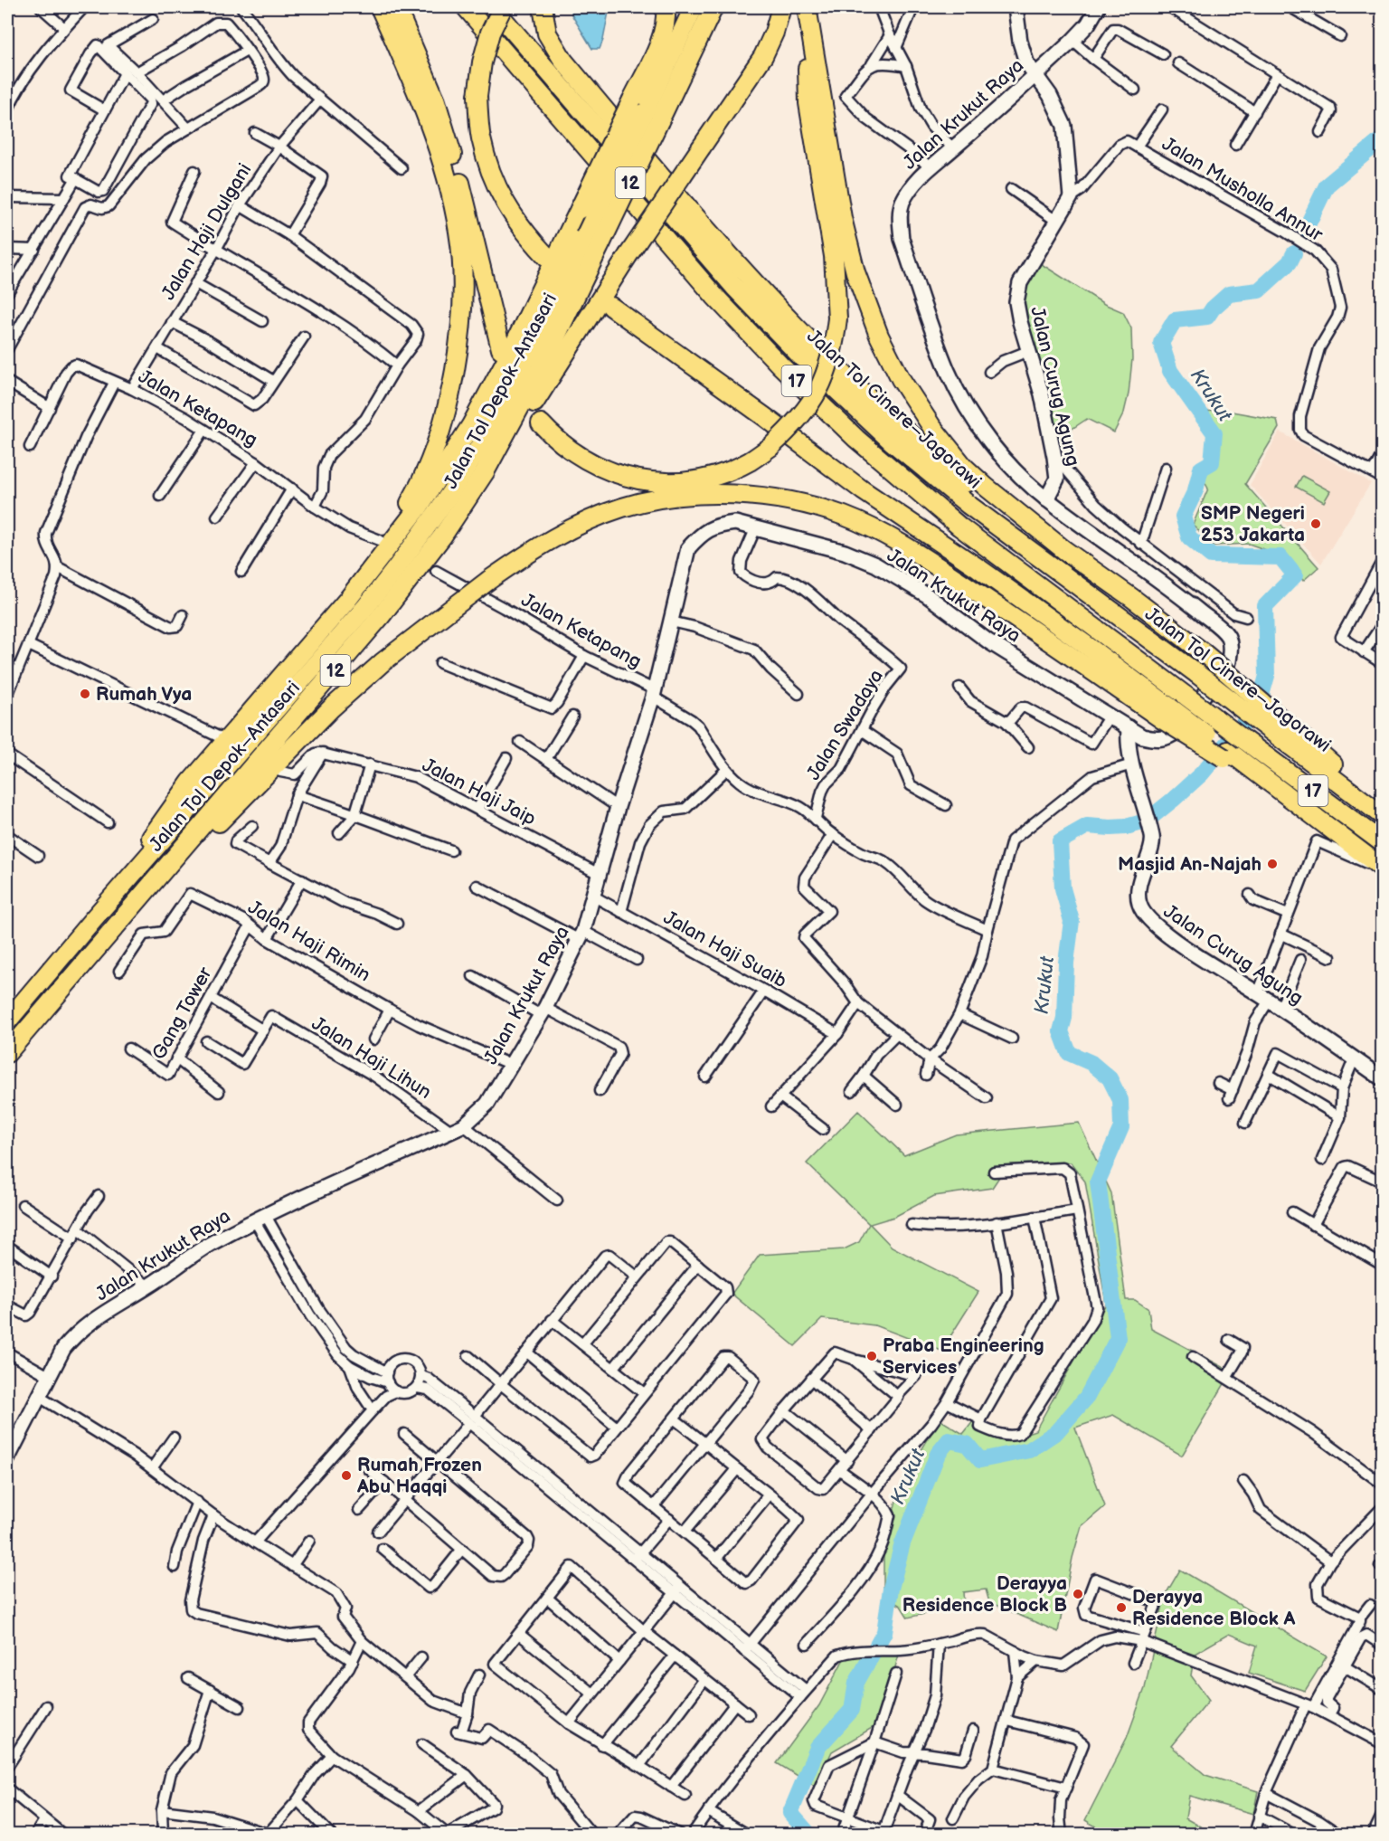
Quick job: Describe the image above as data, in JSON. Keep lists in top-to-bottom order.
{
  "streets": {
    "highway": [
      "12",
      "17",
      "Jalan Tol Depok–Antasari",
      "Jalan Tol Cinere–Jagorawi"
    ],
    "street": [
      "Jalan Krukut Raya",
      "Jalan Musholla Annur",
      "Jalan Haji Dulgani",
      "Jalan Curug Agung",
      "Jalan Ketapang",
      "Jalan Swadaya",
      "Jalan Haji Jaip",
      "Jalan Haji Rimin",
      "Jalan Haji Suaib",
      "Gang Tower",
      "Jalan Haji Lihun"
    ]
  },
  "crossings": [
    ["Jalan Krukut Raya", "Jalan Curug Agung"],
    ["Jalan Krukut Raya", "Jalan Ketapang"],
    ["Jalan Krukut Raya", "Jalan Swadaya"],
    ["Jalan Krukut Raya", "Jalan Haji Jaip"],
    ["Jalan Krukut Raya", "Jalan Haji Rimin"],
    ["Jalan Krukut Raya", "Jalan Haji Suaib"],
    ["Jalan Krukut Raya", "Jalan Haji Lihun"],
    ["Jalan Musholla Annur", "Jalan Curug Agung"],
    ["Jalan Haji Dulgani", "Jalan Ketapang"],
    ["Jalan Ketapang", "Jalan Swadaya"],
    ["Jalan Haji Rimin", "Gang Tower"]
  ],
  "water": ["Krukut"],
  "places": [
    "SMP Negeri 253 Jakarta",
    "Rumah Vya",
    "Masjid An-Najah",
    "Praba Engineering Services",
    "Rumah Frozen Abu Haqqi",
    "Derayya Residence Block B",
    "Derayya Residence Block A"
  ]
}
